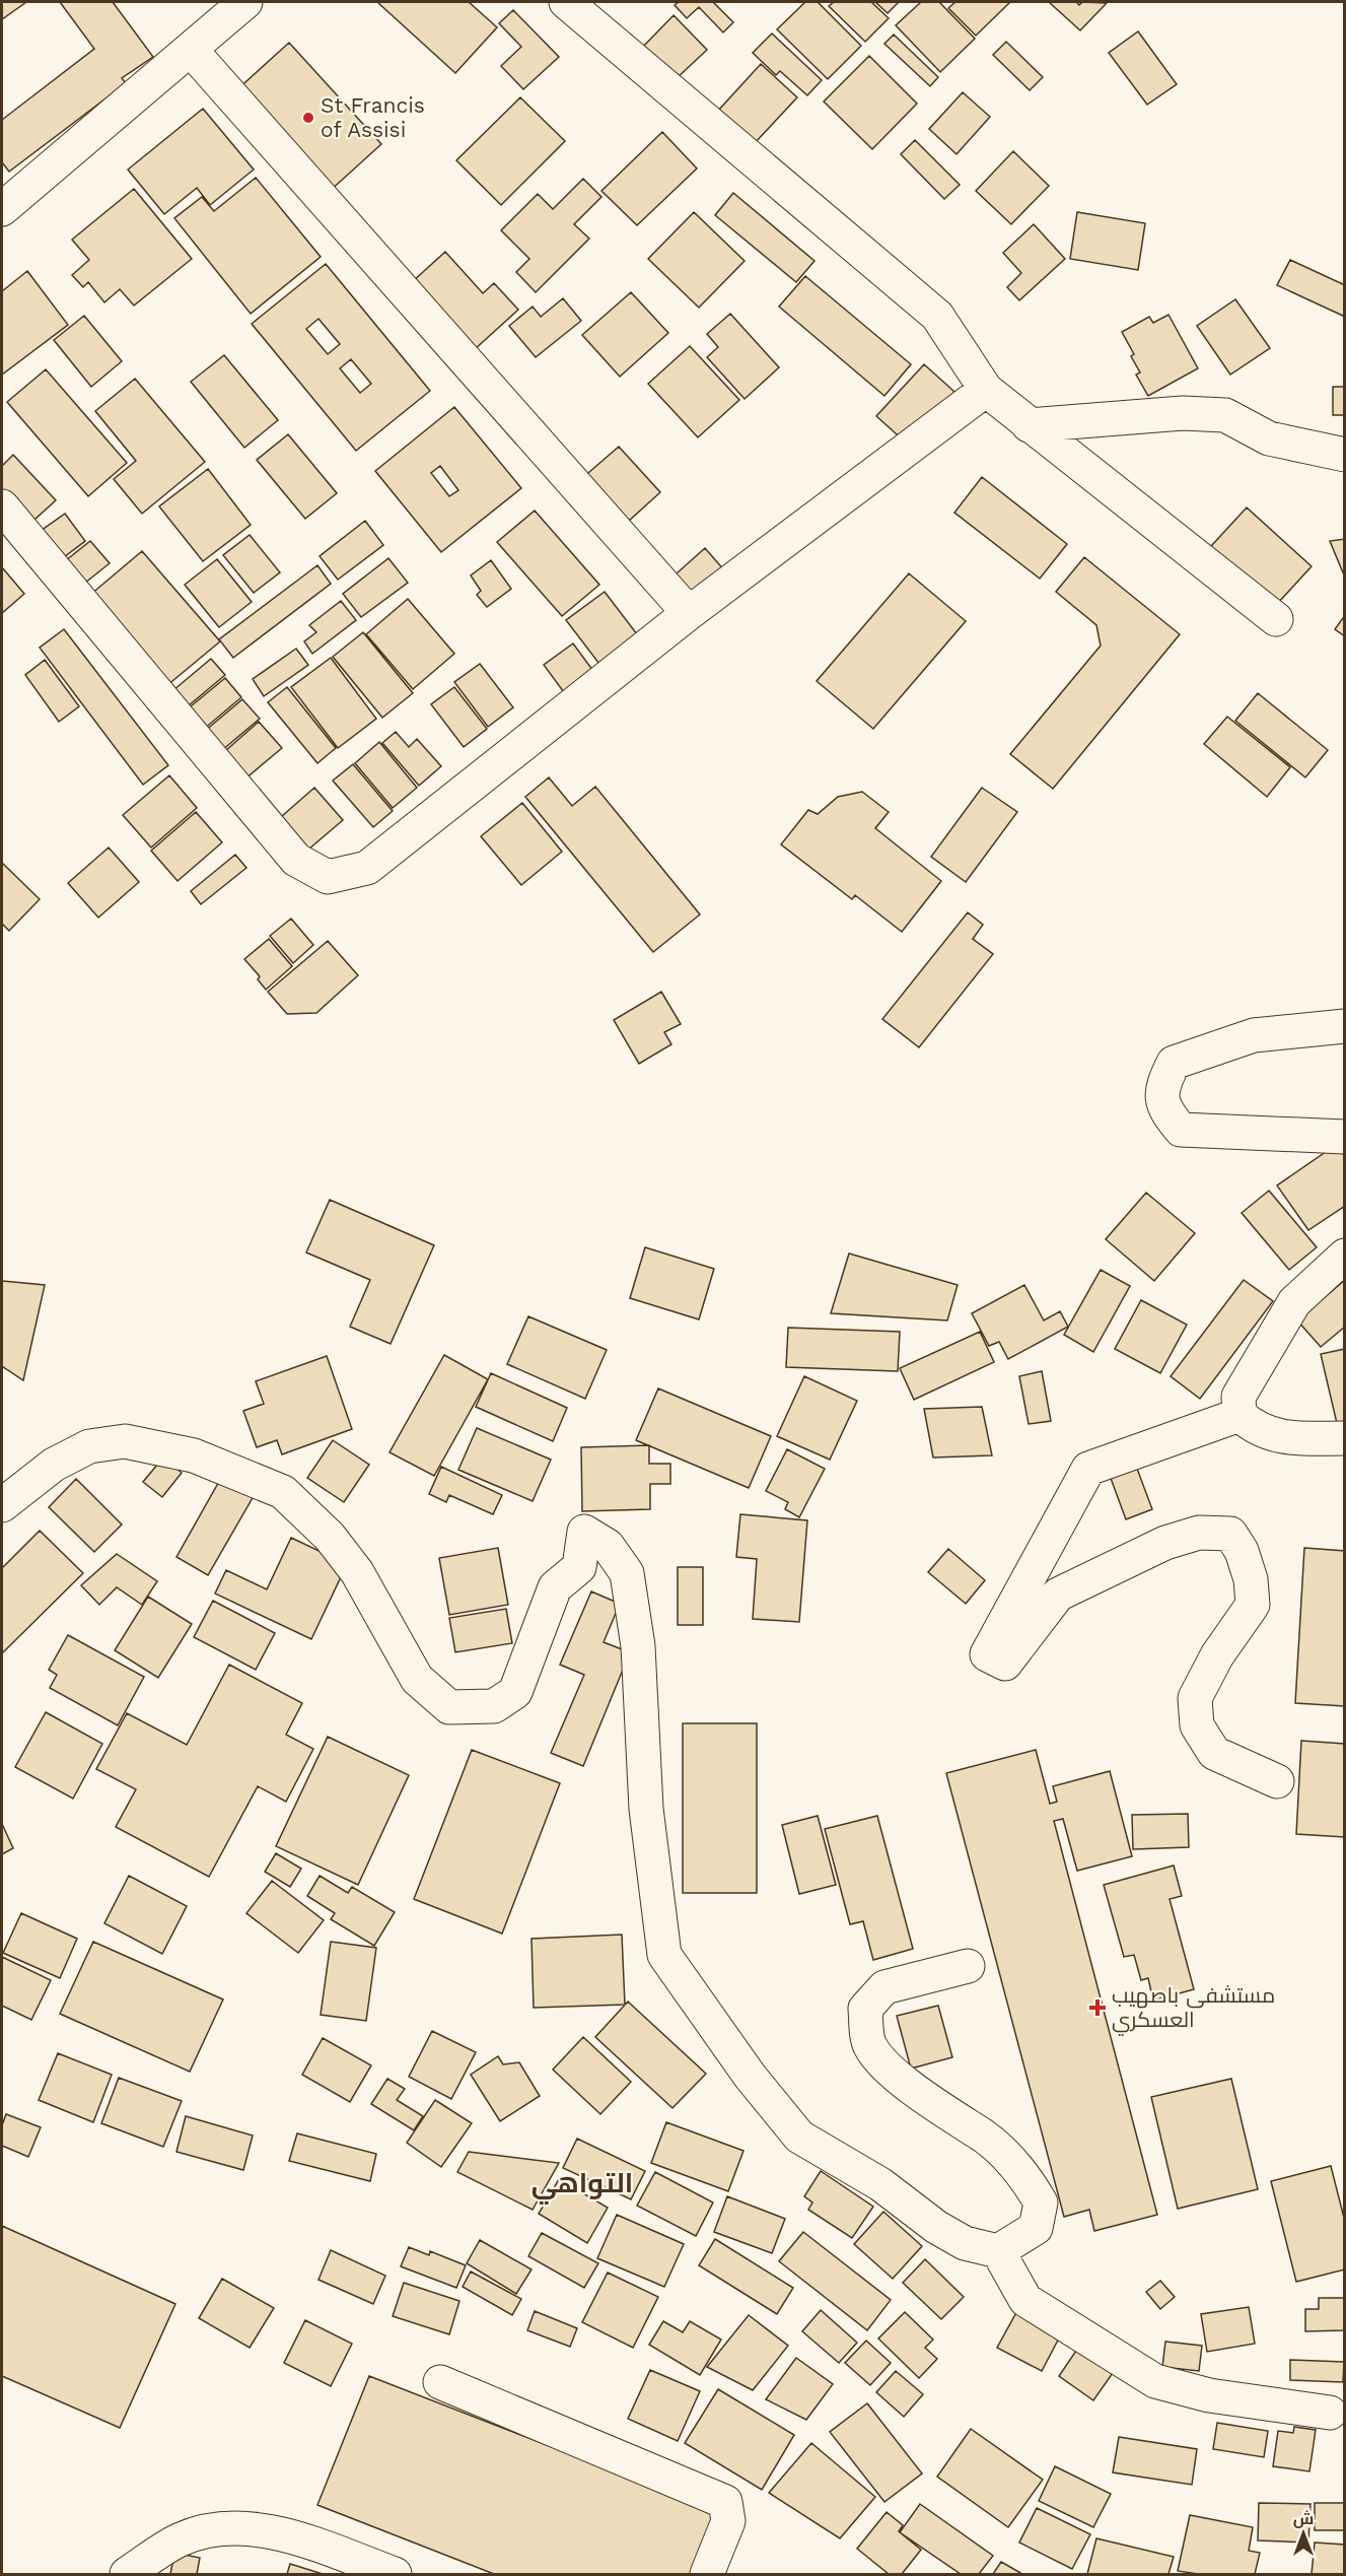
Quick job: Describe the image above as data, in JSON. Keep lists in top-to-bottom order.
{
  "districts": ["التواهي"],
  "places": {
    "other": ["St Francis of Assisi"],
    "health": ["مستشفى باصهيب العسكري"]
  },
  "north": "top"
}
